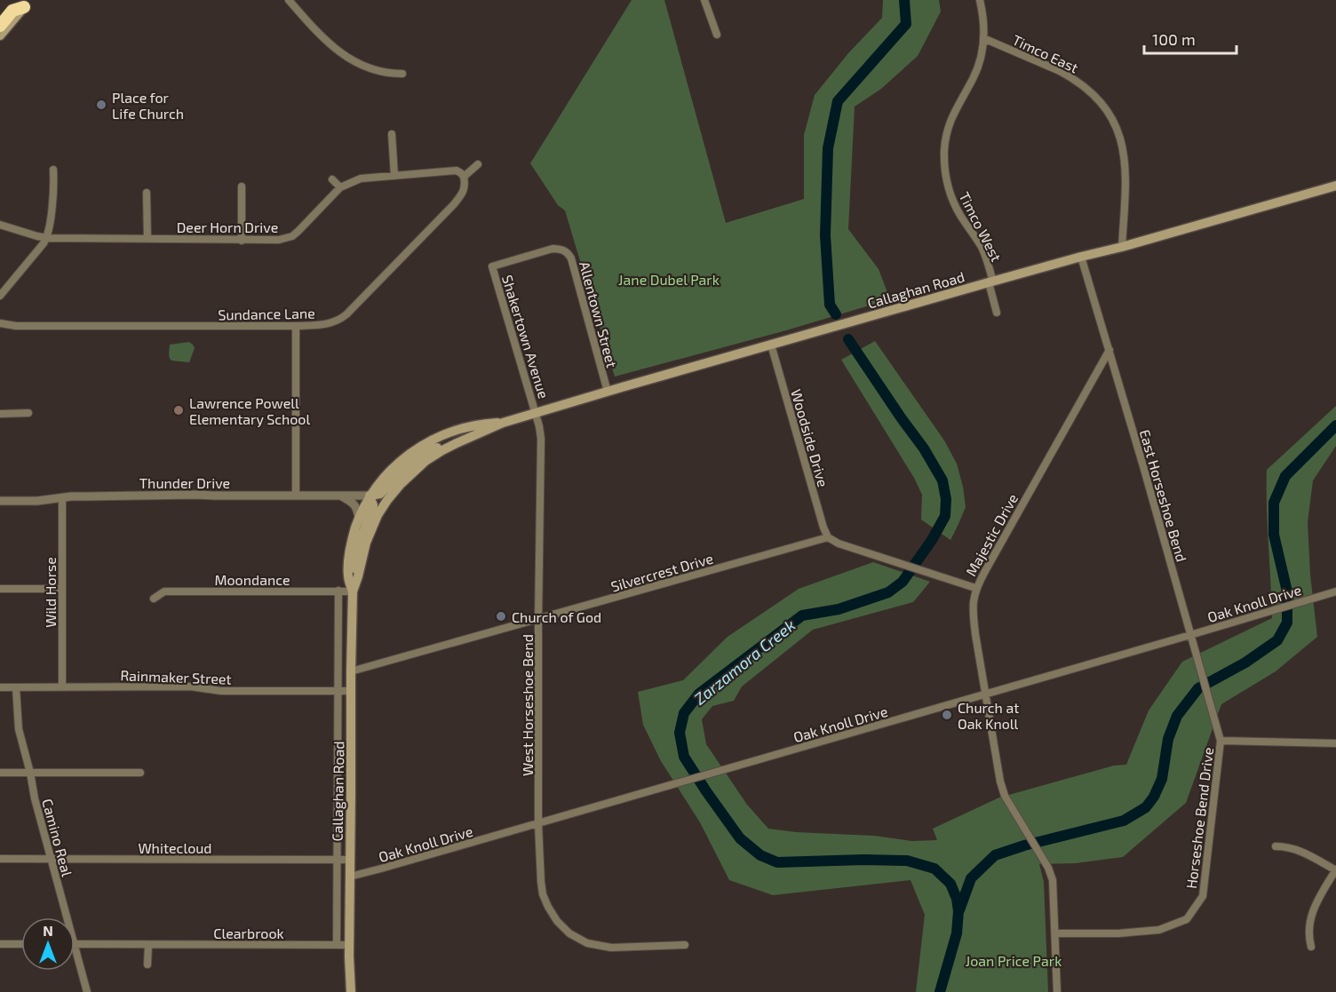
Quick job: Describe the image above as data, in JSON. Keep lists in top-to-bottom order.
{
  "streets": {
    "main road": ["Callaghan Road"],
    "street": [
      "Timco East",
      "Deer Horn Drive",
      "Timco West",
      "Sundance Lane",
      "Allentown Street",
      "Shakertown Avenue",
      "Woodside Drive",
      "Thunder Drive",
      "East Horseshoe Bend",
      "Majestic Drive",
      "Silvercrest Drive",
      "Moondance",
      "Wild Horse",
      "Oak Knoll Drive",
      "Rainmaker Street",
      "West Horseshoe Bend",
      "Horseshoe Bend Drive",
      "Camino Real",
      "Whitecloud",
      "Clearbrook"
    ]
  },
  "crossings": [
    ["Timco East", "Timco West"],
    ["Timco East", "Callaghan Road"],
    ["Deer Horn Drive", "Sundance Lane"],
    ["Timco West", "Callaghan Road"],
    ["Callaghan Road", "Allentown Street"],
    ["Callaghan Road", "Shakertown Avenue"],
    ["Callaghan Road", "Woodside Drive"],
    ["Callaghan Road", "Thunder Drive"],
    ["Callaghan Road", "East Horseshoe Bend"],
    ["Callaghan Road", "Silvercrest Drive"],
    ["Callaghan Road", "Moondance"],
    ["Callaghan Road", "Oak Knoll Drive"],
    ["Callaghan Road", "Rainmaker Street"],
    ["Callaghan Road", "West Horseshoe Bend"],
    ["Callaghan Road", "Whitecloud"],
    ["Callaghan Road", "Clearbrook"],
    ["Allentown Street", "Shakertown Avenue"],
    ["Shakertown Avenue", "West Horseshoe Bend"],
    ["Woodside Drive", "Silvercrest Drive"],
    ["Thunder Drive", "Wild Horse"],
    ["East Horseshoe Bend", "Majestic Drive"],
    ["East Horseshoe Bend", "Oak Knoll Drive"],
    ["East Horseshoe Bend", "Horseshoe Bend Drive"],
    ["Majestic Drive", "Oak Knoll Drive"],
    ["Majestic Drive", "Horseshoe Bend Drive"],
    ["Silvercrest Drive", "West Horseshoe Bend"],
    ["Wild Horse", "Rainmaker Street"],
    ["Oak Knoll Drive", "West Horseshoe Bend"],
    ["Rainmaker Street", "Camino Real"],
    ["Camino Real", "Whitecloud"],
    ["Camino Real", "Clearbrook"]
  ],
  "water": ["Zarzamora Creek"],
  "parks": ["Jane Dubel Park", "Joan Price Park"],
  "places": [
    "Place for Life Church",
    "Lawrence Powell Elementary School",
    "Church of God",
    "Church at Oak Knoll"
  ],
  "scale_bar": "100 m",
  "north": "top"
}
